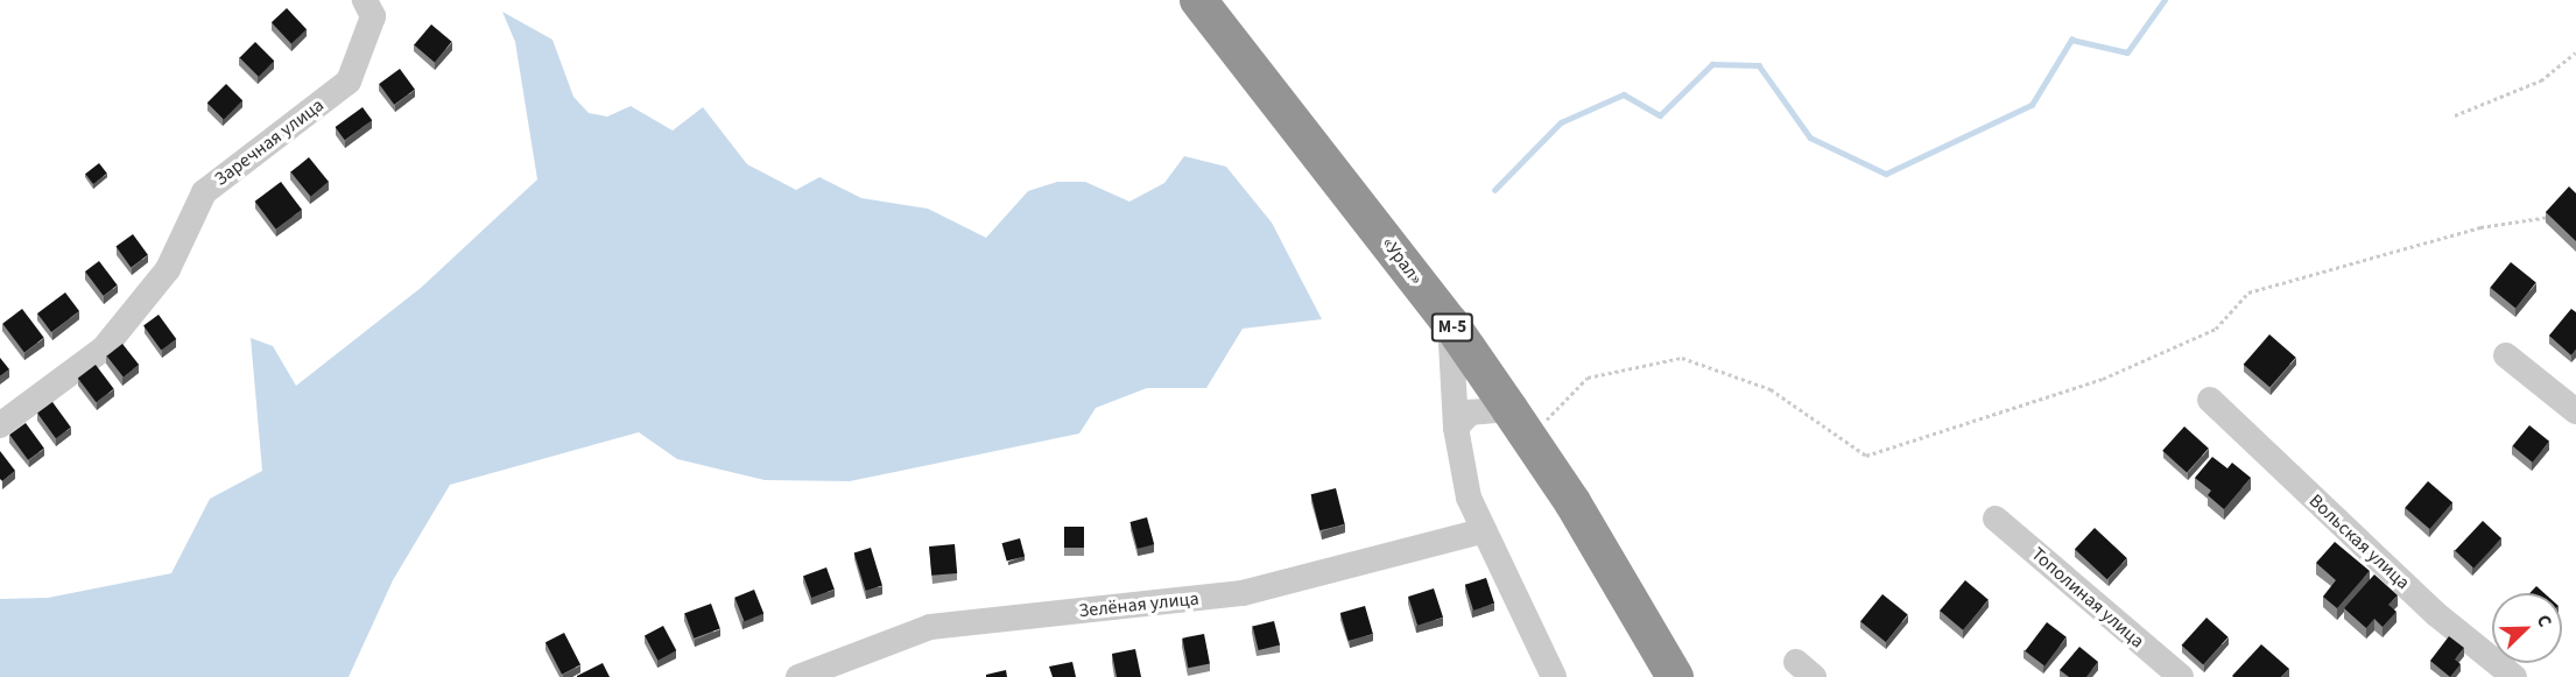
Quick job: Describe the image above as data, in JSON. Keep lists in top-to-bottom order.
{
  "streets": {
    "highway": ["«Урал»", "М-5"],
    "street": [
      "Заречная улица",
      "Вольская улица",
      "Тополиная улица",
      "Зелёная улица"
    ]
  },
  "north": "top right"
}
